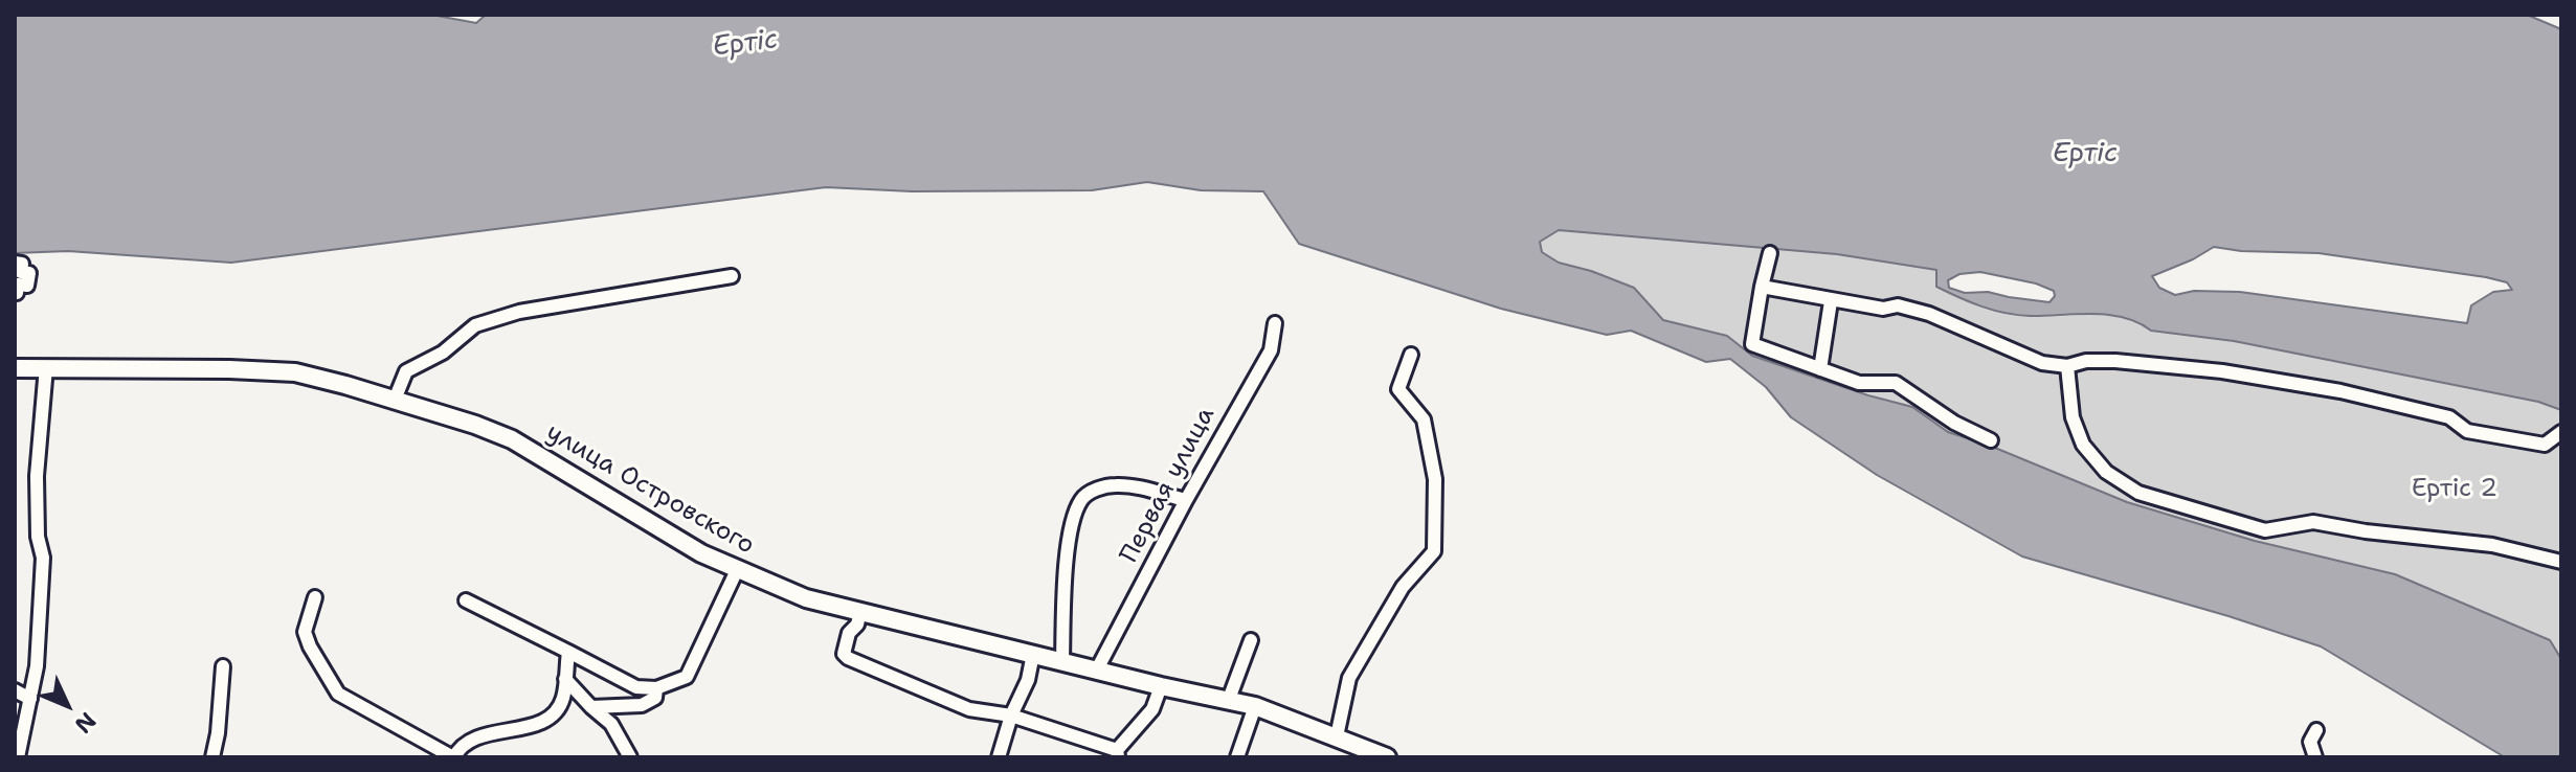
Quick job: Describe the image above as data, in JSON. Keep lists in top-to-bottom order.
{
  "streets": {
    "main road": ["улица Островского"],
    "street": ["Первая улица"]
  },
  "crossings": [
    ["Первая улица", "улица Островского"]
  ],
  "water": ["Ертіс"],
  "parks": ["Ертіс 2"],
  "north": "bottom right"
}
